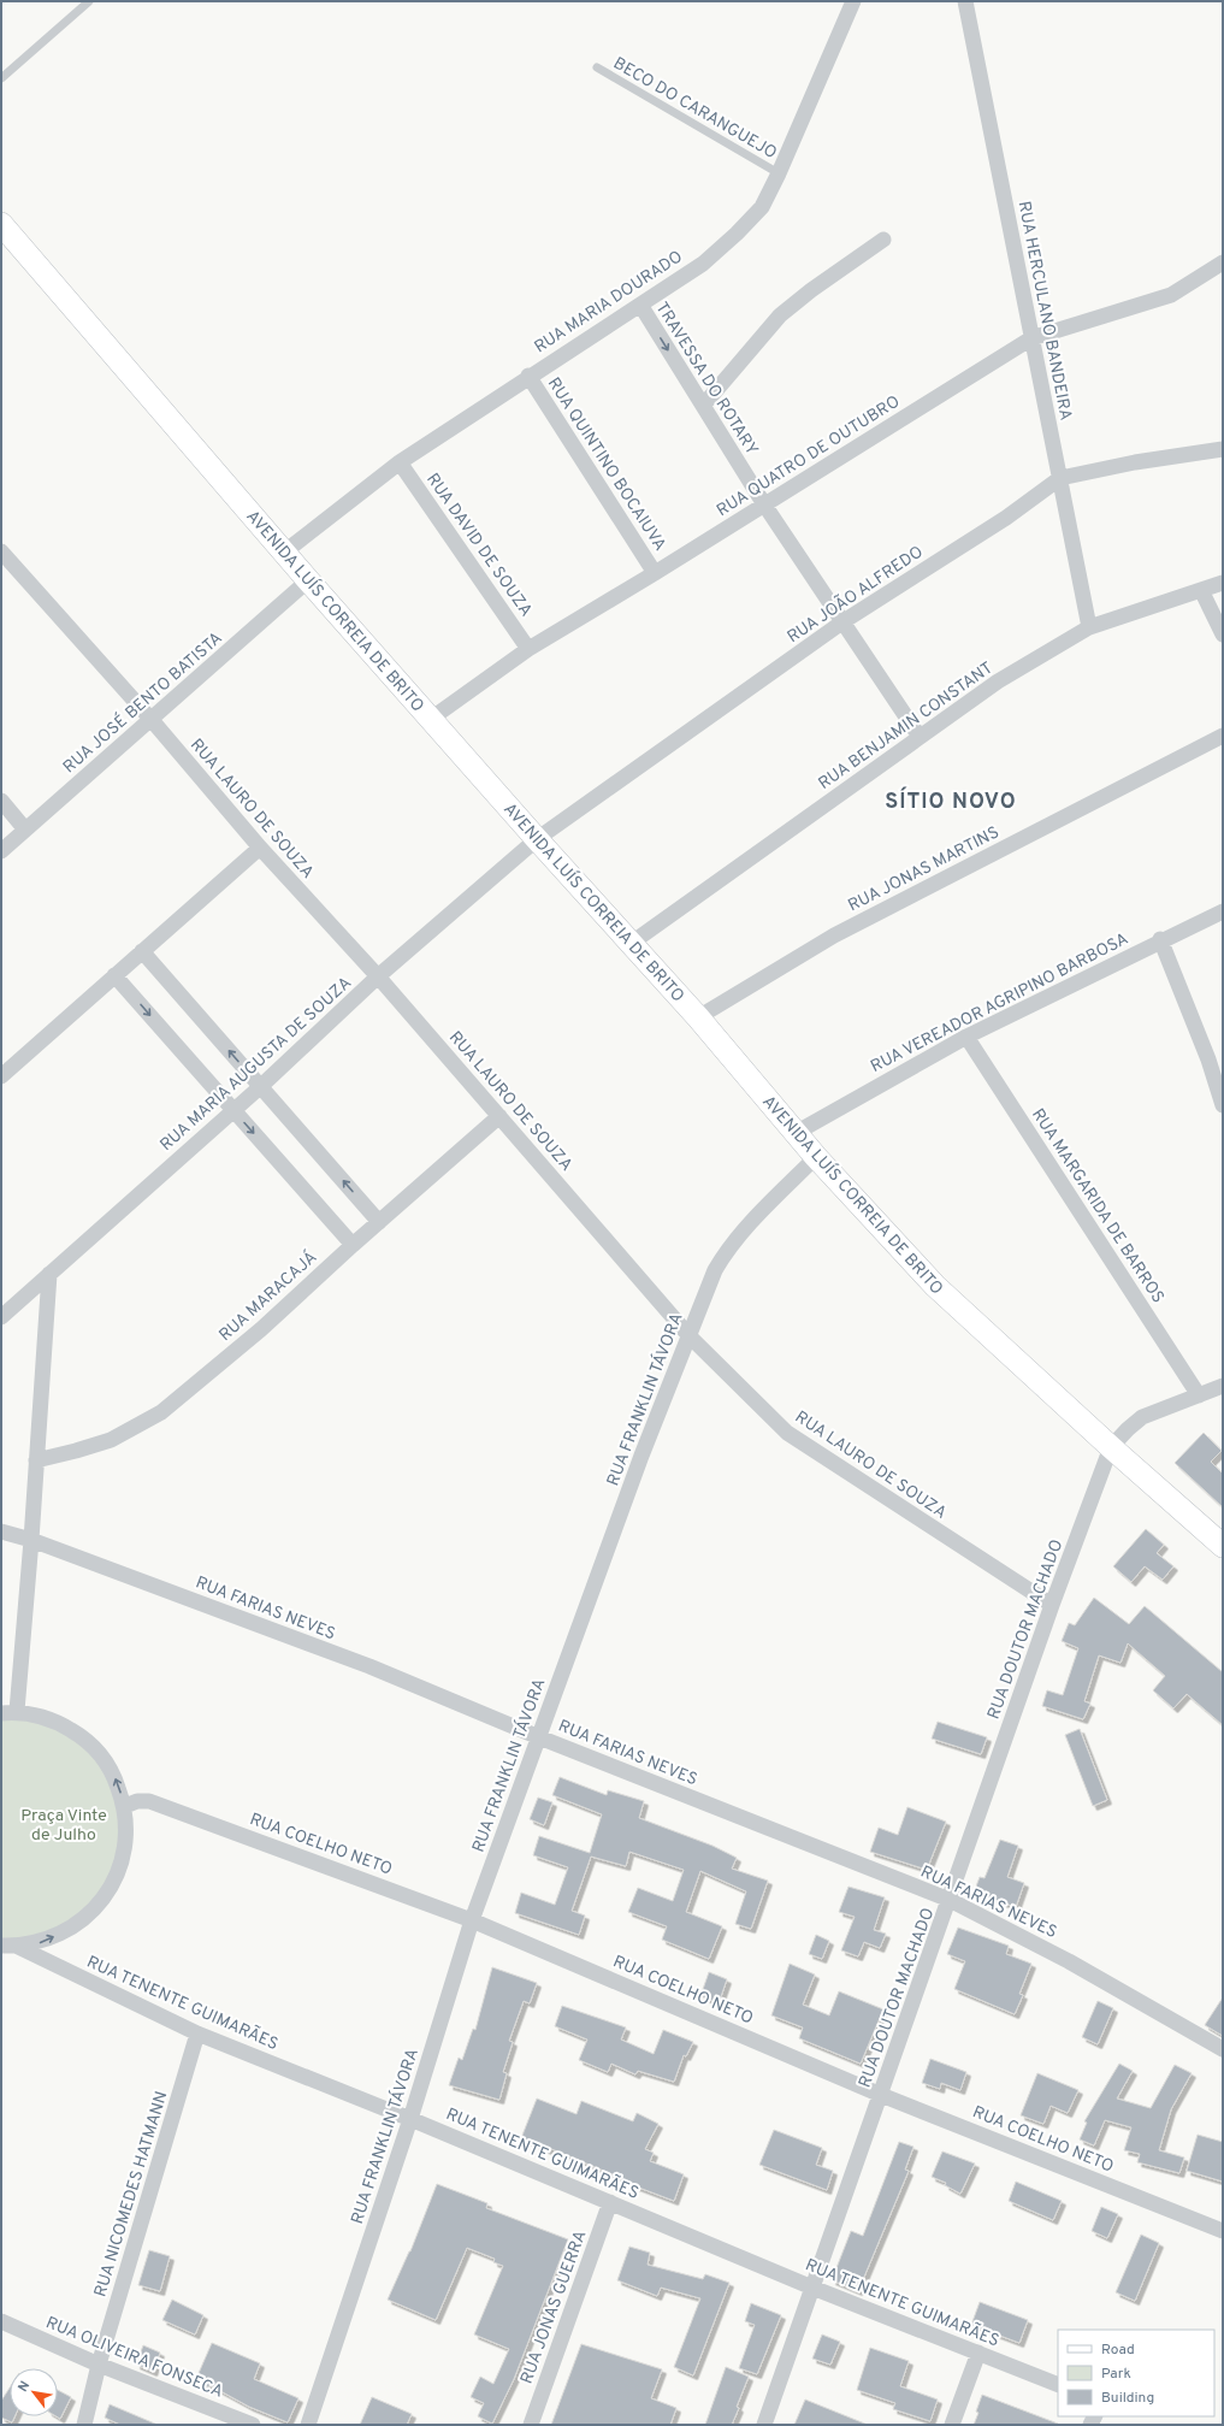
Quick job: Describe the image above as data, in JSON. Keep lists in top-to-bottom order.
{
  "streets": {
    "main road": ["AVENIDA LUÍS CORREIA DE BRITO"],
    "street": [
      "RUA MARIA DOURADO",
      "RUA HERCULANO BANDEIRA",
      "TRAVESSA DO ROTARY",
      "RUA QUATRO DE OUTUBRO",
      "RUA QUINTINO BOCAIUVA",
      "RUA DAVID DE SOUZA",
      "RUA JOÃO ALFREDO",
      "RUA JOSÉ BENTO BATISTA",
      "RUA BENJAMIN CONSTANT",
      "RUA LAURO DE SOUZA",
      "RUA JONAS MARTINS",
      "RUA VEREADOR AGRIPINO BARBOSA",
      "RUA MARIA AUGUSTA DE SOUZA",
      "RUA MARGARIDA DE BARROS",
      "RUA MARACAJÁ",
      "RUA FRANKLIN TÁVORA",
      "RUA FARIAS NEVES",
      "RUA DOUTOR MACHADO",
      "RUA COELHO NETO",
      "RUA TENENTE GUIMARÃES",
      "RUA NICOMEDES HATMANN",
      "RUA JONAS GUERRA",
      "RUA OLIVEIRA FONSECA"
    ],
    "lane": ["BECO DO CARANGUEJO"]
  },
  "crossings": [
    ["BECO DO CARANGUEJO", "RUA MARIA DOURADO"],
    ["RUA MARIA DOURADO", "TRAVESSA DO ROTARY"],
    ["RUA MARIA DOURADO", "RUA QUINTINO BOCAIUVA"],
    ["RUA MARIA DOURADO", "RUA DAVID DE SOUZA"],
    ["RUA MARIA DOURADO", "AVENIDA LUÍS CORREIA DE BRITO"],
    ["RUA HERCULANO BANDEIRA", "RUA QUATRO DE OUTUBRO"],
    ["RUA HERCULANO BANDEIRA", "RUA JOÃO ALFREDO"],
    ["RUA HERCULANO BANDEIRA", "RUA BENJAMIN CONSTANT"],
    ["TRAVESSA DO ROTARY", "RUA QUATRO DE OUTUBRO"],
    ["TRAVESSA DO ROTARY", "RUA JOÃO ALFREDO"],
    ["TRAVESSA DO ROTARY", "RUA BENJAMIN CONSTANT"],
    ["RUA QUATRO DE OUTUBRO", "RUA QUINTINO BOCAIUVA"],
    ["RUA QUATRO DE OUTUBRO", "RUA DAVID DE SOUZA"],
    ["RUA QUATRO DE OUTUBRO", "AVENIDA LUÍS CORREIA DE BRITO"],
    ["RUA JOÃO ALFREDO", "AVENIDA LUÍS CORREIA DE BRITO"],
    ["RUA JOÃO ALFREDO", "RUA MARIA AUGUSTA DE SOUZA"],
    ["AVENIDA LUÍS CORREIA DE BRITO", "RUA JOSÉ BENTO BATISTA"],
    ["AVENIDA LUÍS CORREIA DE BRITO", "RUA BENJAMIN CONSTANT"],
    ["AVENIDA LUÍS CORREIA DE BRITO", "RUA JONAS MARTINS"],
    ["AVENIDA LUÍS CORREIA DE BRITO", "RUA VEREADOR AGRIPINO BARBOSA"],
    ["AVENIDA LUÍS CORREIA DE BRITO", "RUA MARIA AUGUSTA DE SOUZA"],
    ["AVENIDA LUÍS CORREIA DE BRITO", "RUA FRANKLIN TÁVORA"],
    ["AVENIDA LUÍS CORREIA DE BRITO", "RUA DOUTOR MACHADO"],
    ["RUA JOSÉ BENTO BATISTA", "RUA LAURO DE SOUZA"],
    ["RUA LAURO DE SOUZA", "RUA MARIA AUGUSTA DE SOUZA"],
    ["RUA LAURO DE SOUZA", "RUA MARACAJÁ"],
    ["RUA LAURO DE SOUZA", "RUA FRANKLIN TÁVORA"],
    ["RUA LAURO DE SOUZA", "RUA DOUTOR MACHADO"],
    ["RUA VEREADOR AGRIPINO BARBOSA", "RUA MARGARIDA DE BARROS"],
    ["RUA FRANKLIN TÁVORA", "RUA FARIAS NEVES"],
    ["RUA FRANKLIN TÁVORA", "RUA COELHO NETO"],
    ["RUA FRANKLIN TÁVORA", "RUA TENENTE GUIMARÃES"],
    ["RUA FARIAS NEVES", "RUA DOUTOR MACHADO"],
    ["RUA DOUTOR MACHADO", "RUA COELHO NETO"],
    ["RUA DOUTOR MACHADO", "RUA TENENTE GUIMARÃES"],
    ["RUA TENENTE GUIMARÃES", "RUA NICOMEDES HATMANN"],
    ["RUA TENENTE GUIMARÃES", "RUA JONAS GUERRA"],
    ["RUA NICOMEDES HATMANN", "RUA OLIVEIRA FONSECA"]
  ],
  "districts": ["SÍTIO NOVO"],
  "parks": ["Praça Vinte de Julho"],
  "legend": ["Road", "Park", "Building"],
  "north": "top left"
}
